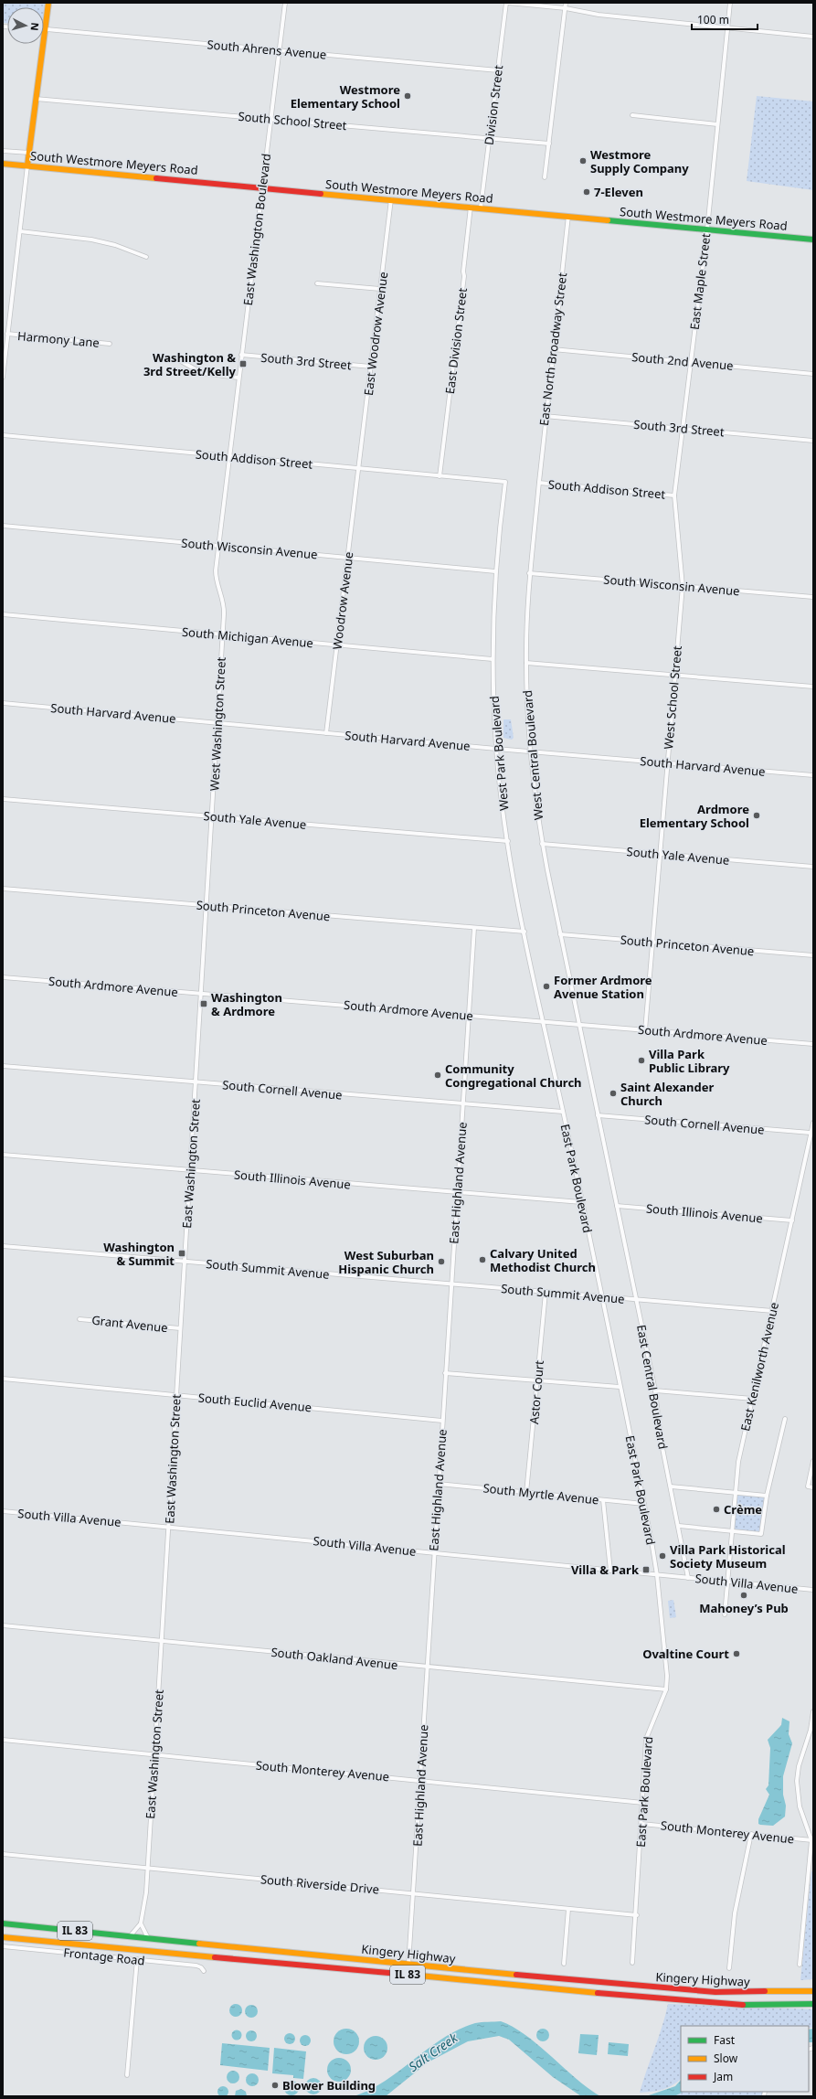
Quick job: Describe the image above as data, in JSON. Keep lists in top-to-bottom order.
{
  "streets": {
    "main road": ["South Westmore Meyers Road", "IL 83", "Kingery Highway"],
    "street": [
      "South Ahrens Avenue",
      "Division Street",
      "South School Street",
      "East Washington Boulevard",
      "East Maple Street",
      "East Woodrow Avenue",
      "Harmony Lane",
      "East Division Street",
      "East North Broadway Street",
      "South 3rd Street",
      "South 2nd Avenue",
      "South Addison Street",
      "South Wisconsin Avenue",
      "Woodrow Avenue",
      "South Michigan Avenue",
      "West School Street",
      "South Harvard Avenue",
      "West Washington Street",
      "West Park Boulevard",
      "West Central Boulevard",
      "South Yale Avenue",
      "South Princeton Avenue",
      "South Ardmore Avenue",
      "South Cornell Avenue",
      "East Washington Street",
      "East Park Boulevard",
      "South Illinois Avenue",
      "East Highland Avenue",
      "South Summit Avenue",
      "Grant Avenue",
      "East Kenilworth Avenue",
      "East Central Boulevard",
      "Astor Court",
      "South Euclid Avenue",
      "South Myrtle Avenue",
      "South Villa Avenue",
      "South Oakland Avenue",
      "South Monterey Avenue",
      "South Riverside Drive",
      "Frontage Road"
    ]
  },
  "crossings": [
    ["South Ahrens Avenue", "Division Street"],
    ["South Ahrens Avenue", "East Washington Boulevard"],
    ["Division Street", "South School Street"],
    ["Division Street", "South Westmore Meyers Road"],
    ["South School Street", "East Washington Boulevard"],
    ["South Westmore Meyers Road", "East Washington Boulevard"],
    ["South Westmore Meyers Road", "East Maple Street"],
    ["South Westmore Meyers Road", "East Woodrow Avenue"],
    ["South Westmore Meyers Road", "East Division Street"],
    ["South Westmore Meyers Road", "East North Broadway Street"],
    ["East Washington Boulevard", "South 3rd Street"],
    ["East Washington Boulevard", "South Addison Street"],
    ["East Washington Boulevard", "West Washington Street"],
    ["East Maple Street", "South 3rd Street"],
    ["East Maple Street", "South 2nd Avenue"],
    ["East Maple Street", "South Addison Street"],
    ["East Maple Street", "West School Street"],
    ["East Woodrow Avenue", "South 3rd Street"],
    ["East Woodrow Avenue", "South Addison Street"],
    ["East Woodrow Avenue", "Woodrow Avenue"],
    ["East Division Street", "South Addison Street"],
    ["East North Broadway Street", "South 3rd Street"],
    ["East North Broadway Street", "South 2nd Avenue"],
    ["East North Broadway Street", "South Addison Street"],
    ["East North Broadway Street", "West Central Boulevard"],
    ["South Addison Street", "Woodrow Avenue"],
    ["South Addison Street", "West School Street"],
    ["South Addison Street", "West Washington Street"],
    ["South Addison Street", "West Park Boulevard"],
    ["South Addison Street", "West Central Boulevard"],
    ["South Wisconsin Avenue", "Woodrow Avenue"],
    ["South Wisconsin Avenue", "West School Street"],
    ["South Wisconsin Avenue", "West Washington Street"],
    ["South Wisconsin Avenue", "West Park Boulevard"],
    ["South Wisconsin Avenue", "West Central Boulevard"],
    ["Woodrow Avenue", "South Michigan Avenue"],
    ["Woodrow Avenue", "South Harvard Avenue"],
    ["South Michigan Avenue", "West Washington Street"],
    ["South Michigan Avenue", "West Park Boulevard"],
    ["West School Street", "South Harvard Avenue"],
    ["West School Street", "South Yale Avenue"],
    ["West School Street", "South Princeton Avenue"],
    ["West School Street", "South Ardmore Avenue"],
    ["South Harvard Avenue", "West Washington Street"],
    ["South Harvard Avenue", "West Park Boulevard"],
    ["South Harvard Avenue", "West Central Boulevard"],
    ["West Washington Street", "South Yale Avenue"],
    ["West Washington Street", "South Princeton Avenue"],
    ["West Washington Street", "South Ardmore Avenue"],
    ["West Washington Street", "East Washington Street"],
    ["West Park Boulevard", "South Yale Avenue"],
    ["West Park Boulevard", "South Princeton Avenue"],
    ["West Park Boulevard", "South Ardmore Avenue"],
    ["West Park Boulevard", "East Park Boulevard"],
    ["West Central Boulevard", "South Yale Avenue"],
    ["West Central Boulevard", "South Princeton Avenue"],
    ["West Central Boulevard", "South Ardmore Avenue"],
    ["West Central Boulevard", "East Central Boulevard"],
    ["South Princeton Avenue", "East Highland Avenue"],
    ["South Ardmore Avenue", "East Washington Street"],
    ["South Ardmore Avenue", "East Park Boulevard"],
    ["South Ardmore Avenue", "East Highland Avenue"],
    ["South Ardmore Avenue", "East Central Boulevard"],
    ["South Cornell Avenue", "East Washington Street"],
    ["South Cornell Avenue", "East Park Boulevard"],
    ["South Cornell Avenue", "East Highland Avenue"],
    ["South Cornell Avenue", "East Kenilworth Avenue"],
    ["South Cornell Avenue", "East Central Boulevard"],
    ["East Washington Street", "South Illinois Avenue"],
    ["East Washington Street", "South Summit Avenue"],
    ["East Washington Street", "Grant Avenue"],
    ["East Washington Street", "South Euclid Avenue"],
    ["East Washington Street", "South Villa Avenue"],
    ["East Washington Street", "South Oakland Avenue"],
    ["East Washington Street", "South Monterey Avenue"],
    ["East Washington Street", "South Riverside Drive"],
    ["East Washington Street", "Kingery Highway"],
    ["East Park Boulevard", "South Illinois Avenue"],
    ["East Park Boulevard", "South Summit Avenue"],
    ["East Park Boulevard", "South Myrtle Avenue"],
    ["East Park Boulevard", "South Villa Avenue"],
    ["East Park Boulevard", "South Oakland Avenue"],
    ["East Park Boulevard", "South Monterey Avenue"],
    ["East Park Boulevard", "South Riverside Drive"],
    ["South Illinois Avenue", "East Highland Avenue"],
    ["South Illinois Avenue", "East Kenilworth Avenue"],
    ["South Illinois Avenue", "East Central Boulevard"],
    ["East Highland Avenue", "South Summit Avenue"],
    ["East Highland Avenue", "South Euclid Avenue"],
    ["East Highland Avenue", "South Myrtle Avenue"],
    ["East Highland Avenue", "South Villa Avenue"],
    ["East Highland Avenue", "South Oakland Avenue"],
    ["East Highland Avenue", "South Monterey Avenue"],
    ["East Highland Avenue", "South Riverside Drive"],
    ["East Highland Avenue", "Kingery Highway"],
    ["South Summit Avenue", "East Kenilworth Avenue"],
    ["South Summit Avenue", "East Central Boulevard"],
    ["South Summit Avenue", "Astor Court"],
    ["East Kenilworth Avenue", "South Villa Avenue"],
    ["East Central Boulevard", "South Villa Avenue"],
    ["Astor Court", "South Myrtle Avenue"]
  ],
  "water": ["Salt Creek"],
  "places": {
    "other": [
      "Westmore Elementary School",
      "Westmore Supply Company",
      "7-Eleven",
      "Ardmore Elementary School",
      "Former Ardmore Avenue Station",
      "Villa Park Public Library",
      "Community Congregational Church",
      "Saint Alexander Church",
      "Calvary United Methodist Church",
      "West Suburban Hispanic Church",
      "Crème",
      "Villa Park Historical Society Museum",
      "Mahoney’s Pub",
      "Ovaltine Court",
      "Blower Building"
    ],
    "transit": [
      "Washington & 3rd Street/Kelly",
      "Washington & Ardmore",
      "Washington & Summit",
      "Villa & Park"
    ]
  },
  "legend": ["Fast", "Slow", "Jam"],
  "scale_bar": "100 m",
  "north": "right"
}
